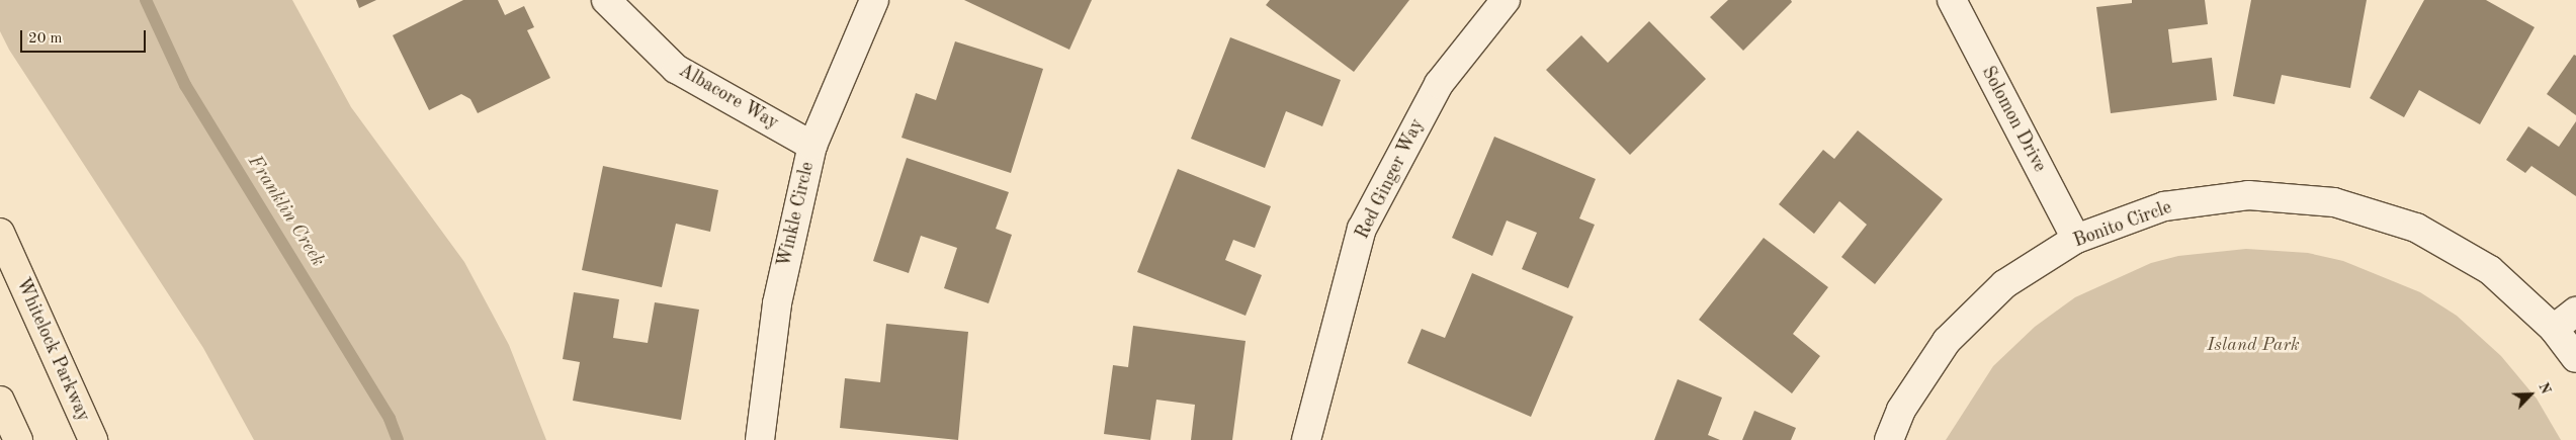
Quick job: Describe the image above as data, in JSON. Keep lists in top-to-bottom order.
{
  "streets": {
    "main road": ["Whitelock Parkway"],
    "street": [
      "Albacore Way",
      "Solomon Drive",
      "Red Ginger Way",
      "Winkle Circle",
      "Bonito Circle"
    ]
  },
  "crossings": [
    ["Albacore Way", "Winkle Circle"],
    ["Solomon Drive", "Bonito Circle"]
  ],
  "water": ["Franklin Creek"],
  "parks": ["Island Park"],
  "scale_bar": "20 m",
  "north": "top right"
}
